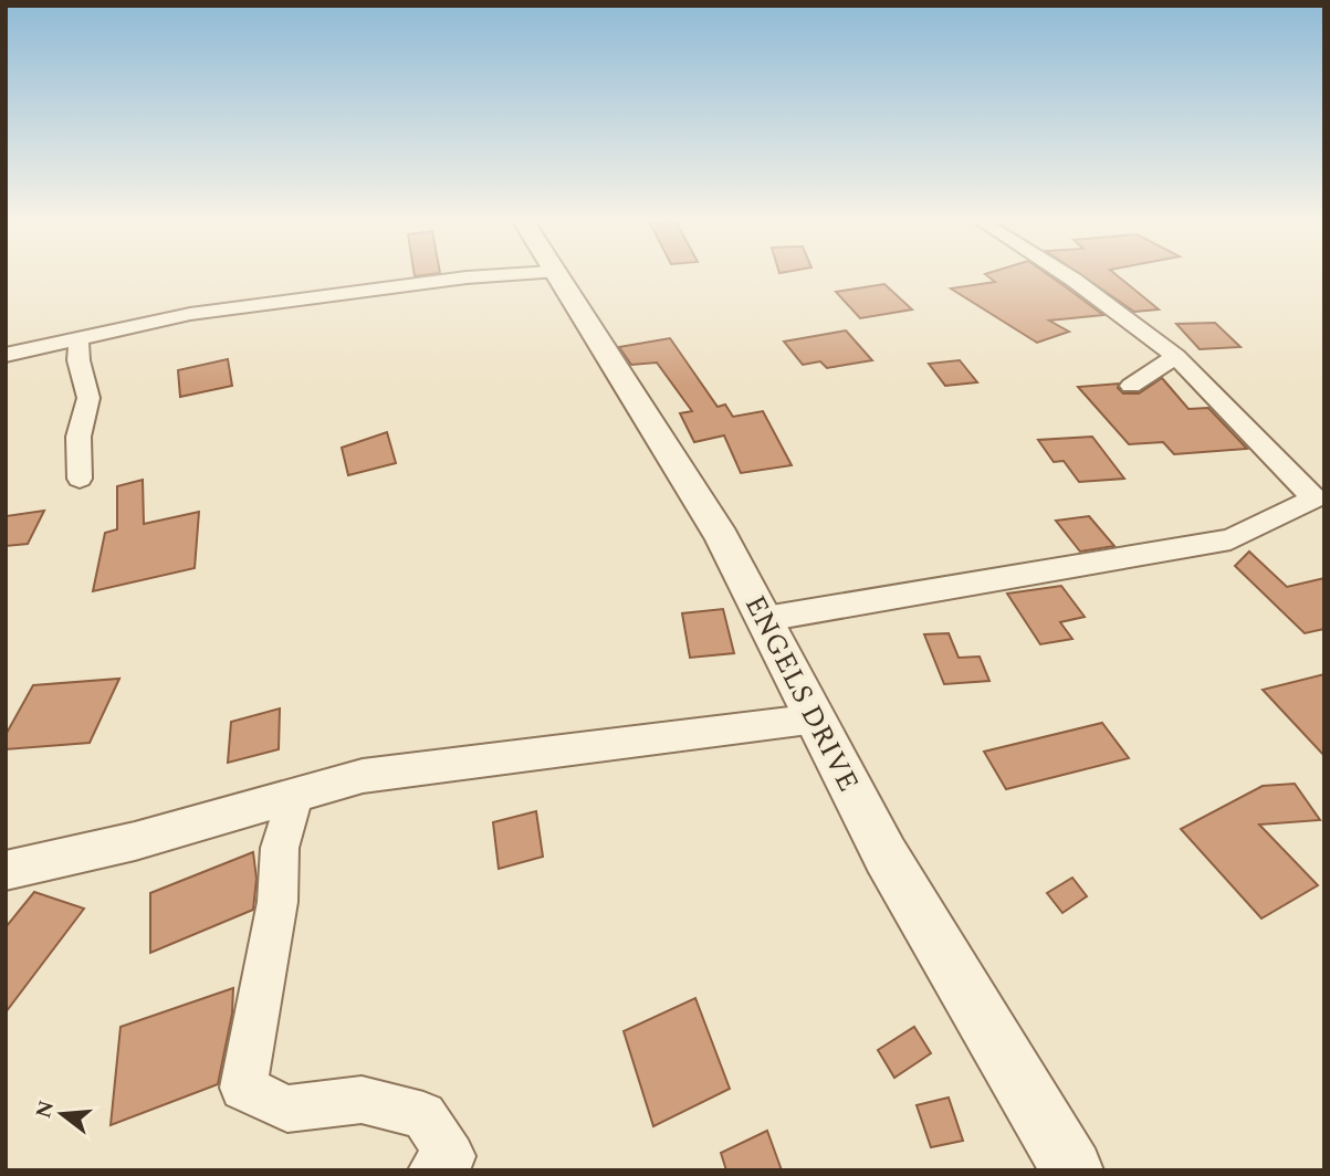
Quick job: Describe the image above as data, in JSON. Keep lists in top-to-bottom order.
{
  "streets": {
    "street": ["ENGELS DRIVE"]
  },
  "north": "left"
}
